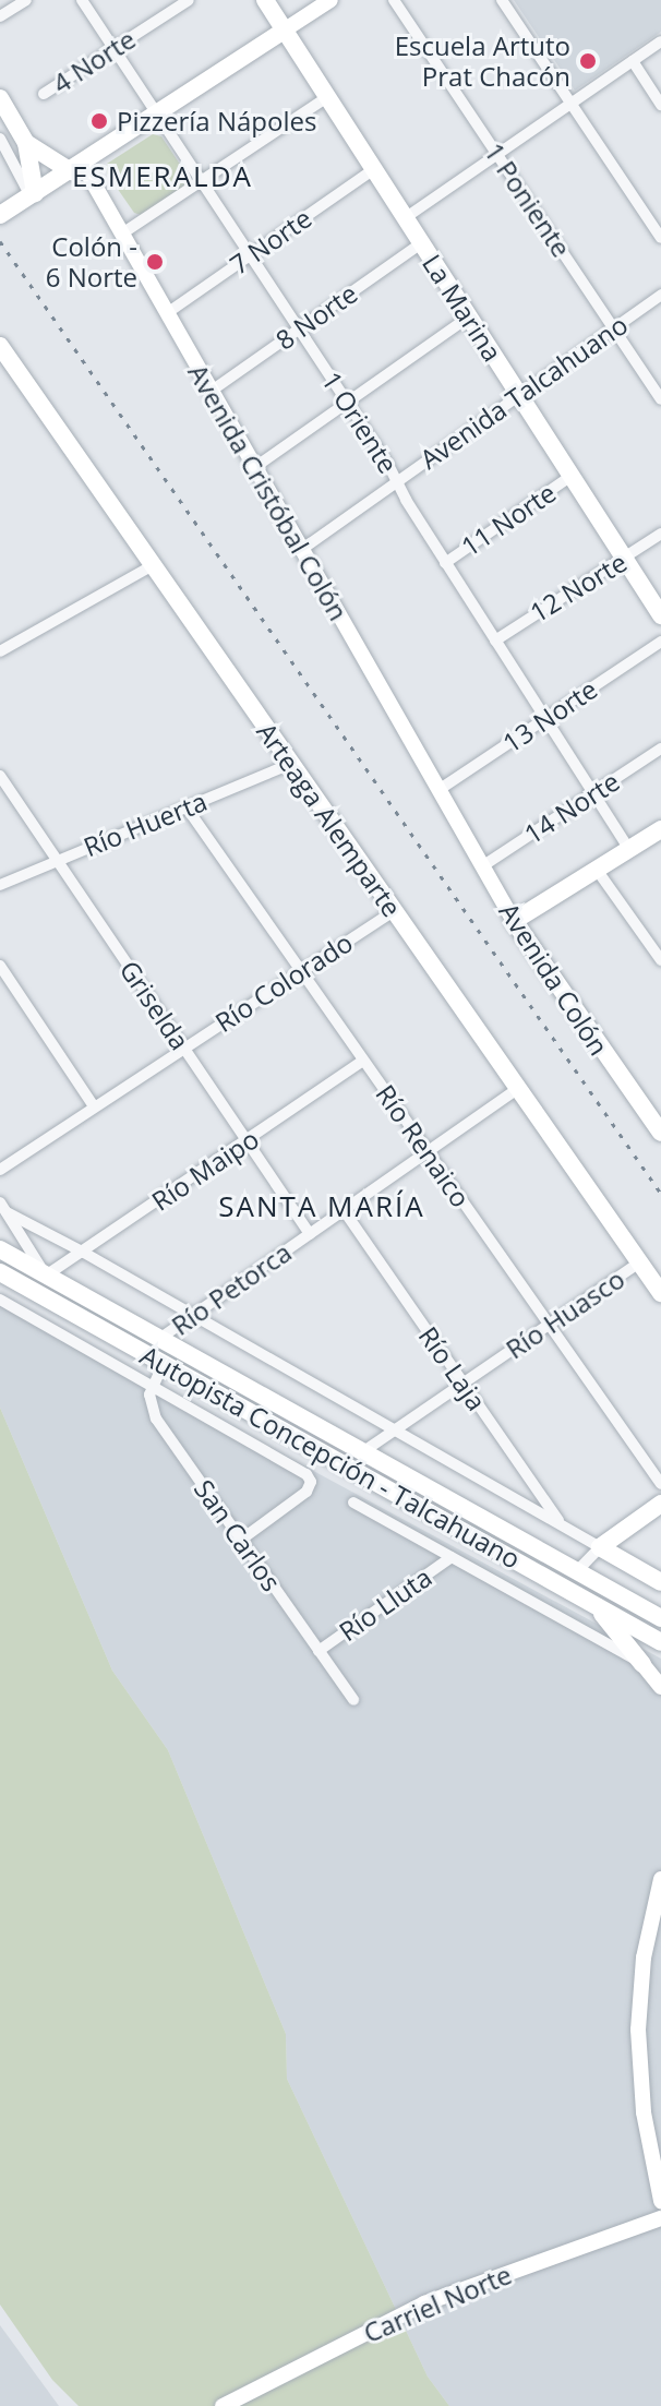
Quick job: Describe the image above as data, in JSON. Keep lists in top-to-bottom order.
{
  "streets": {
    "main road": [
      "La Marina",
      "Arteaga Alemparte",
      "Avenida Colón",
      "Autopista Concepción - Talcahuano"
    ],
    "street": [
      "4 Norte",
      "1 Poniente",
      "7 Norte",
      "8 Norte",
      "Avenida Talcahuano",
      "1 Oriente",
      "Avenida Cristóbal Colón",
      "11 Norte",
      "12 Norte",
      "13 Norte",
      "14 Norte",
      "Río Huerta",
      "Río Colorado",
      "Griselda",
      "Río Renaico",
      "Río Maipo",
      "Río Petorca",
      "Río Huasco",
      "Río Laja",
      "San Carlos",
      "Río Lluta",
      "Carriel Norte"
    ]
  },
  "crossings": [
    ["4 Norte", "1 Oriente"],
    ["1 Poniente", "Avenida Talcahuano"],
    ["7 Norte", "La Marina"],
    ["7 Norte", "1 Oriente"],
    ["7 Norte", "Avenida Cristóbal Colón"],
    ["La Marina", "8 Norte"],
    ["La Marina", "Avenida Talcahuano"],
    ["La Marina", "11 Norte"],
    ["La Marina", "12 Norte"],
    ["8 Norte", "1 Oriente"],
    ["8 Norte", "Avenida Cristóbal Colón"],
    ["Avenida Talcahuano", "1 Oriente"],
    ["Avenida Talcahuano", "Avenida Cristóbal Colón"],
    ["1 Oriente", "11 Norte"],
    ["1 Oriente", "12 Norte"],
    ["1 Oriente", "13 Norte"],
    ["1 Oriente", "14 Norte"],
    ["Avenida Cristóbal Colón", "13 Norte"],
    ["Avenida Cristóbal Colón", "Avenida Colón"],
    ["14 Norte", "Avenida Colón"],
    ["Arteaga Alemparte", "Río Huerta"],
    ["Arteaga Alemparte", "Río Colorado"],
    ["Arteaga Alemparte", "Río Petorca"],
    ["Arteaga Alemparte", "Río Huasco"],
    ["Río Huerta", "Griselda"],
    ["Río Huerta", "Río Renaico"],
    ["Río Colorado", "Griselda"],
    ["Río Colorado", "Río Renaico"],
    ["Griselda", "Río Maipo"],
    ["Griselda", "Río Petorca"],
    ["Río Renaico", "Río Maipo"],
    ["Río Renaico", "Río Petorca"],
    ["Río Renaico", "Río Huasco"],
    ["Río Maipo", "Autopista Concepción - Talcahuano"],
    ["Río Petorca", "Río Laja"],
    ["Río Petorca", "Autopista Concepción - Talcahuano"],
    ["Río Huasco", "Río Laja"],
    ["Río Huasco", "Autopista Concepción - Talcahuano"],
    ["San Carlos", "Río Lluta"]
  ],
  "districts": ["ESMERALDA", "SANTA MARÍA"],
  "places": ["Escuela Artuto Prat Chacón", "Pizzería Nápoles", "Colón - 6 Norte"]
}
